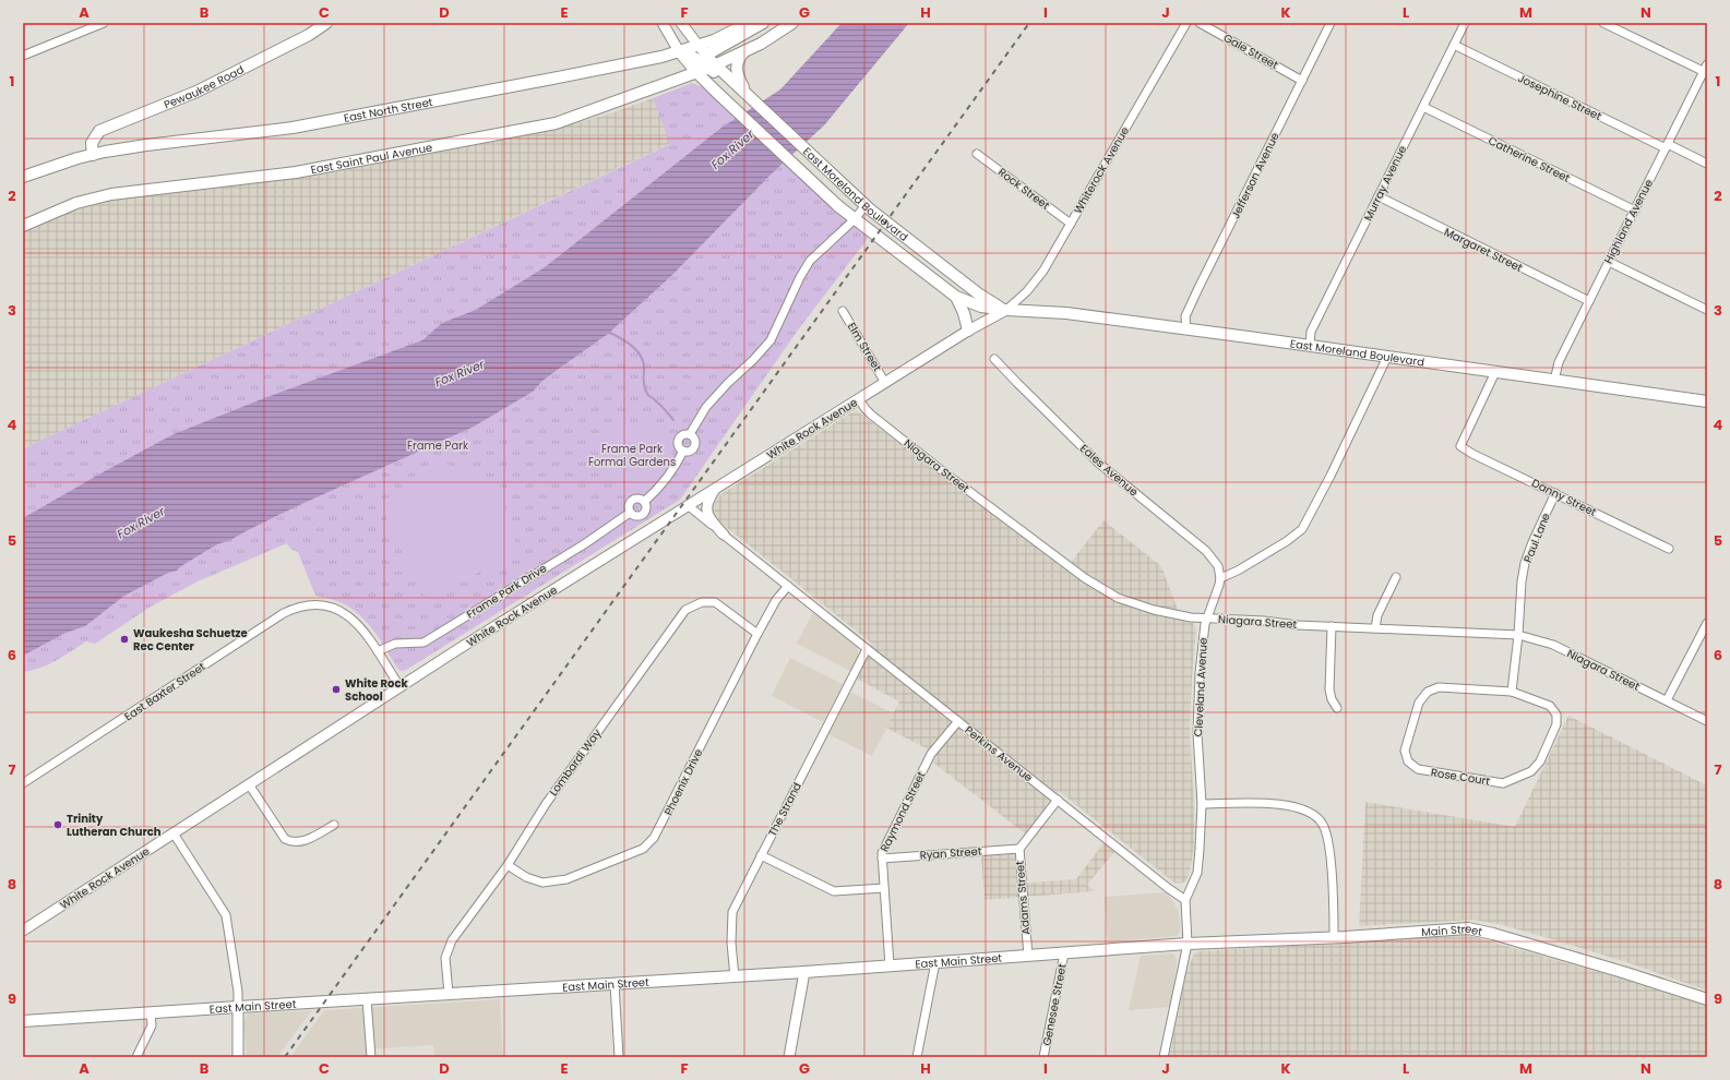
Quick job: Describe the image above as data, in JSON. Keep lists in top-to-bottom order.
{
  "streets": {
    "main road": [
      "Pewaukee Road",
      "East North Street",
      "East Saint Paul Avenue",
      "East Moreland Boulevard",
      "Main Street",
      "East Main Street"
    ],
    "street": [
      "Gale Street",
      "Josephine Street",
      "Catherine Street",
      "Whiterock Avenue",
      "Jefferson Avenue",
      "Murray Avenue",
      "Rock Street",
      "Highland Avenue",
      "Margaret Street",
      "Elm Street",
      "White Rock Avenue",
      "Niagara Street",
      "Eales Avenue",
      "Danny Street",
      "Paul Lane",
      "Frame Park Drive",
      "Cleveland Avenue",
      "East Baxter Street",
      "Perkins Avenue",
      "Lombardi Way",
      "Rose Court",
      "Phoenix Drive",
      "The Strand",
      "Raymond Street",
      "Ryan Street",
      "Adams Street",
      "Genesee Street"
    ]
  },
  "crossings": [
    ["Gale Street", "Jefferson Avenue"],
    ["Pewaukee Road", "East North Street"],
    ["Josephine Street", "Murray Avenue"],
    ["Josephine Street", "Highland Avenue"],
    ["East North Street", "East Moreland Boulevard"],
    ["East Saint Paul Avenue", "East Moreland Boulevard"],
    ["Catherine Street", "Murray Avenue"],
    ["Catherine Street", "Highland Avenue"],
    ["Whiterock Avenue", "Rock Street"],
    ["Whiterock Avenue", "East Moreland Boulevard"],
    ["Whiterock Avenue", "White Rock Avenue"],
    ["Jefferson Avenue", "East Moreland Boulevard"],
    ["Murray Avenue", "East Moreland Boulevard"],
    ["Murray Avenue", "Margaret Street"],
    ["East Moreland Boulevard", "Highland Avenue"],
    ["East Moreland Boulevard", "White Rock Avenue"],
    ["East Moreland Boulevard", "Danny Street"],
    ["East Moreland Boulevard", "Frame Park Drive"],
    ["Highland Avenue", "Margaret Street"],
    ["Elm Street", "White Rock Avenue"],
    ["White Rock Avenue", "Niagara Street"],
    ["White Rock Avenue", "East Baxter Street"],
    ["White Rock Avenue", "Perkins Avenue"],
    ["Niagara Street", "Paul Lane"],
    ["Niagara Street", "Cleveland Avenue"],
    ["Eales Avenue", "Cleveland Avenue"],
    ["Danny Street", "Paul Lane"],
    ["Frame Park Drive", "East Baxter Street"],
    ["Cleveland Avenue", "Perkins Avenue"],
    ["Perkins Avenue", "Phoenix Drive"],
    ["Perkins Avenue", "The Strand"],
    ["Perkins Avenue", "Raymond Street"],
    ["Perkins Avenue", "Adams Street"],
    ["Lombardi Way", "Phoenix Drive"],
    ["Lombardi Way", "East Main Street"],
    ["The Strand", "East Main Street"],
    ["Raymond Street", "Ryan Street"],
    ["Raymond Street", "East Main Street"],
    ["Ryan Street", "Adams Street"],
    ["Adams Street", "East Main Street"],
    ["Main Street", "East Main Street"],
    ["East Main Street", "Genesee Street"]
  ],
  "water": ["Fox River"],
  "parks": ["Frame Park", "Frame Park Formal Gardens"],
  "places": ["Waukesha Schuetze Rec Center", "White Rock School", "Trinity Lutheran Church"],
  "grid": {
    "columns": [
      "A",
      "B",
      "C",
      "D",
      "E",
      "F",
      "G",
      "H",
      "I",
      "J",
      "K",
      "L",
      "M",
      "N"
    ],
    "rows": [
      "1",
      "2",
      "3",
      "4",
      "5",
      "6",
      "7",
      "8",
      "9"
    ]
  }
}
